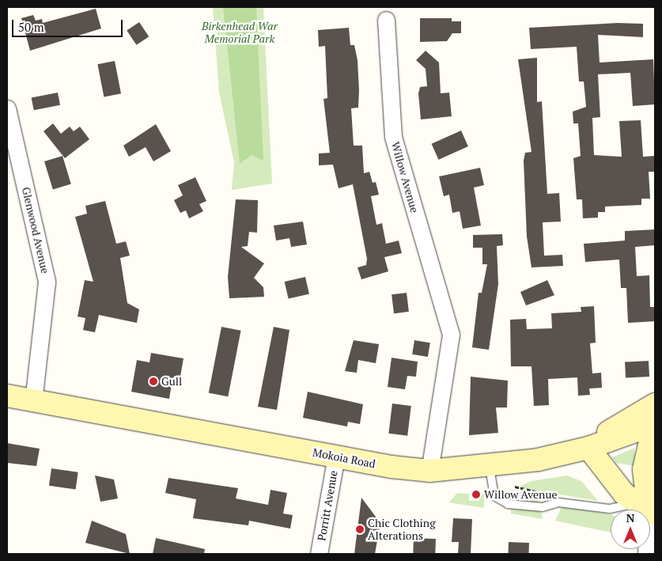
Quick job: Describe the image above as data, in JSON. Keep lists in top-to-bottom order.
{
  "streets": {
    "main road": ["Mokoia Road"],
    "street": ["Willow Avenue", "Glenwood Avenue", "Porritt Avenue"]
  },
  "crossings": [
    ["Willow Avenue", "Mokoia Road"],
    ["Glenwood Avenue", "Mokoia Road"],
    ["Mokoia Road", "Porritt Avenue"]
  ],
  "parks": ["Birkenhead War Memorial Park"],
  "places": ["Gull", "Willow Avenue", "Chic Clothing Alterations"],
  "scale_bar": "50 m",
  "north": "top"
}
